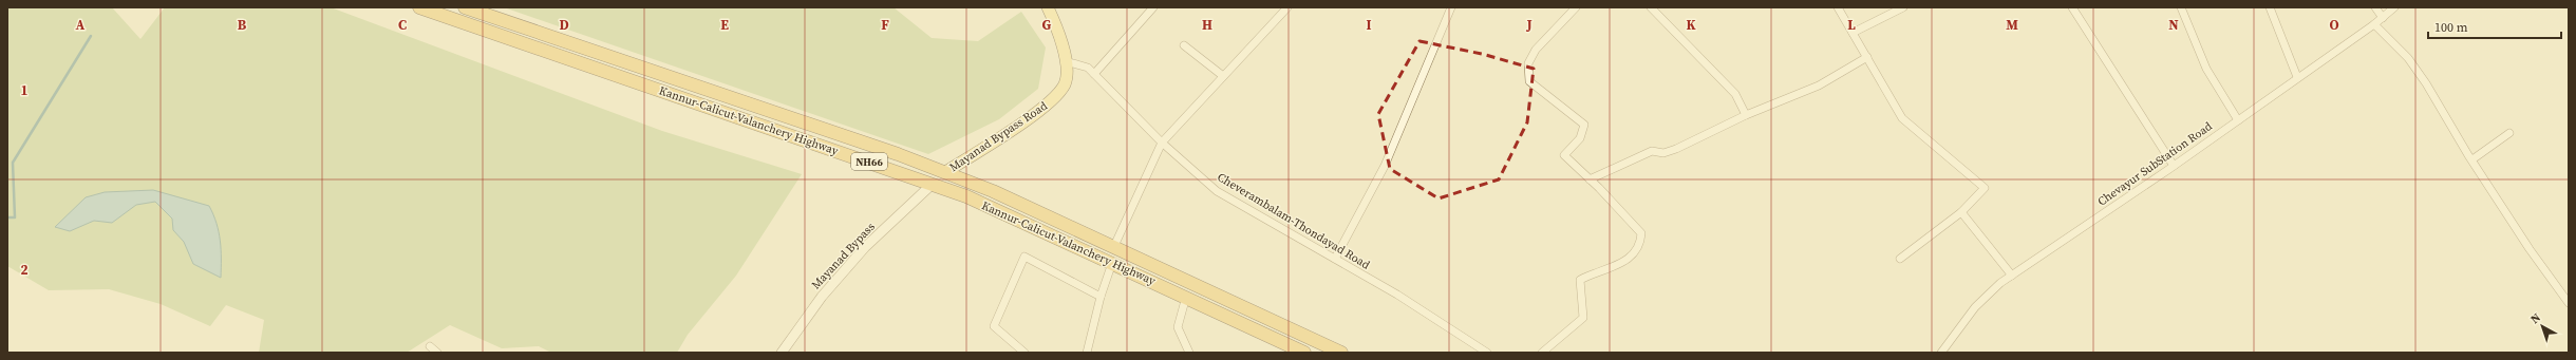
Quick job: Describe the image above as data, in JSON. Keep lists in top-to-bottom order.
{
  "streets": {
    "highway": ["Kannur-Calicut-Valanchery Highway", "NH66"],
    "main road": ["Mayanad Bypass Road"],
    "street": ["Chevayur SubStation Road", "Cheverambalam-Thondayad Road", "Mayanad Bypass"]
  },
  "crossings": [
    ["Kannur-Calicut-Valanchery Highway", "Mayanad Bypass Road"],
    ["Kannur-Calicut-Valanchery Highway", "Mayanad Bypass"],
    ["Mayanad Bypass Road", "Cheverambalam-Thondayad Road"]
  ],
  "scale_bar": "100 m",
  "north": "top left",
  "grid": {
    "columns": [
      "A",
      "B",
      "C",
      "D",
      "E",
      "F",
      "G",
      "H",
      "I",
      "J",
      "K",
      "L",
      "M",
      "N",
      "O"
    ],
    "rows": ["1", "2"]
  }
}
